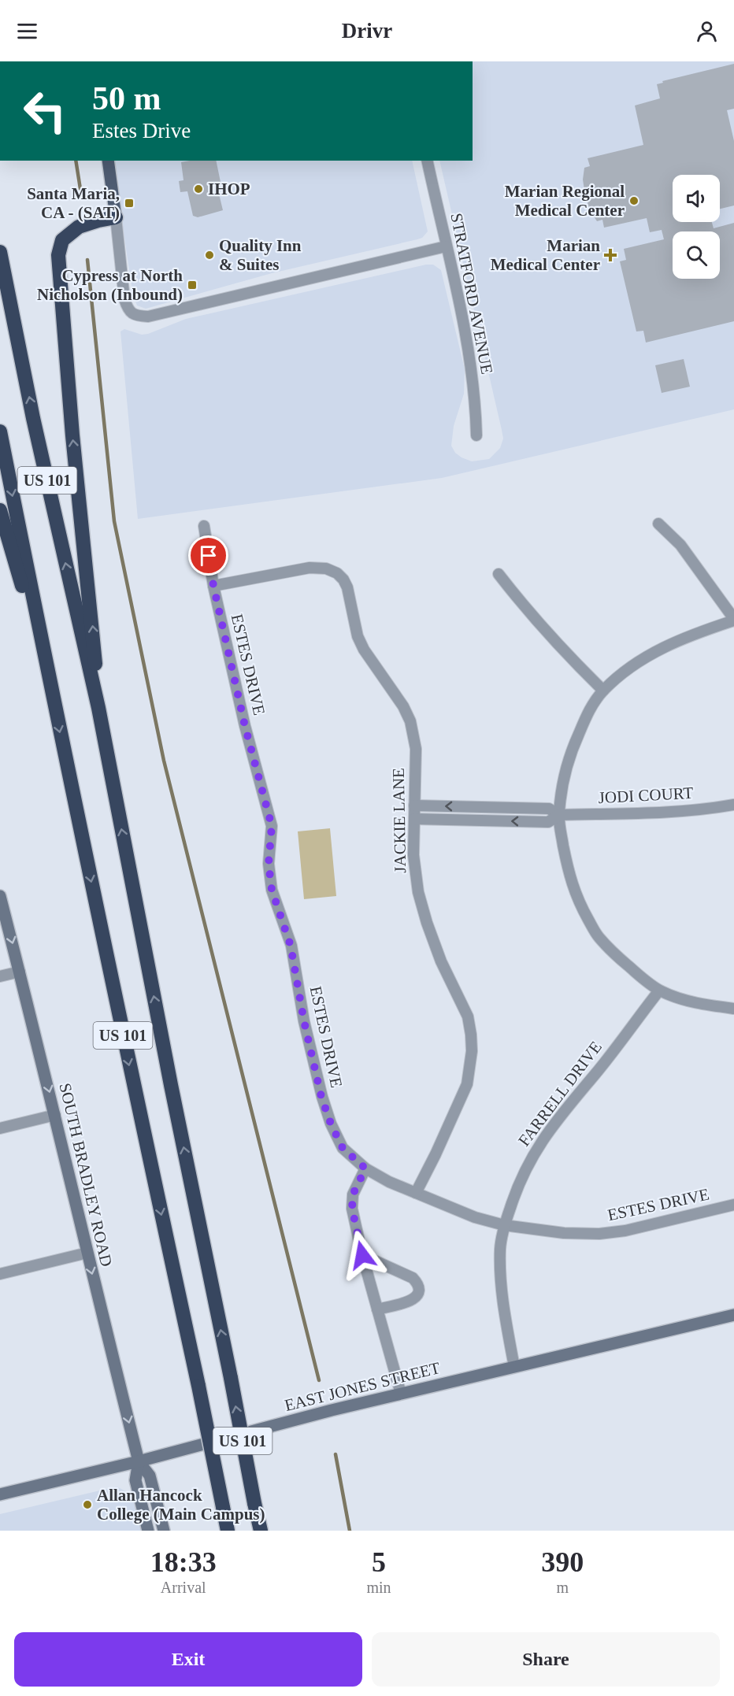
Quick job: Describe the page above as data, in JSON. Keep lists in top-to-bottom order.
{
  "streets": {
    "highway": ["US 101"],
    "street": [
      "STRATFORD AVENUE",
      "ESTES DRIVE",
      "JODI COURT",
      "JACKIE LANE",
      "FARRELL DRIVE",
      "SOUTH BRADLEY ROAD",
      "EAST JONES STREET"
    ]
  },
  "crossings": [
    ["ESTES DRIVE", "JACKIE LANE"],
    ["ESTES DRIVE", "FARRELL DRIVE"],
    ["JODI COURT", "JACKIE LANE"],
    ["FARRELL DRIVE", "EAST JONES STREET"],
    ["SOUTH BRADLEY ROAD", "EAST JONES STREET"]
  ],
  "one_way": ["JODI COURT", "SOUTH BRADLEY ROAD"],
  "places": {
    "other": [
      "IHOP",
      "Marian Regional Medical Center",
      "Quality Inn & Suites",
      "Allan Hancock College (Main Campus)"
    ],
    "transit": ["Santa Maria, CA - (SAT)", "Cypress at North Nicholson (Inbound)"],
    "health": ["Marian Medical Center"]
  },
  "page": {
    "header": "Drivr",
    "turn": ["50 m", "Estes Drive"],
    "eta": [
      "18:33",
      "Arrival",
      "5",
      "min",
      "390",
      "m"
    ],
    "buttons": ["Exit", "Share"]
  }
}
